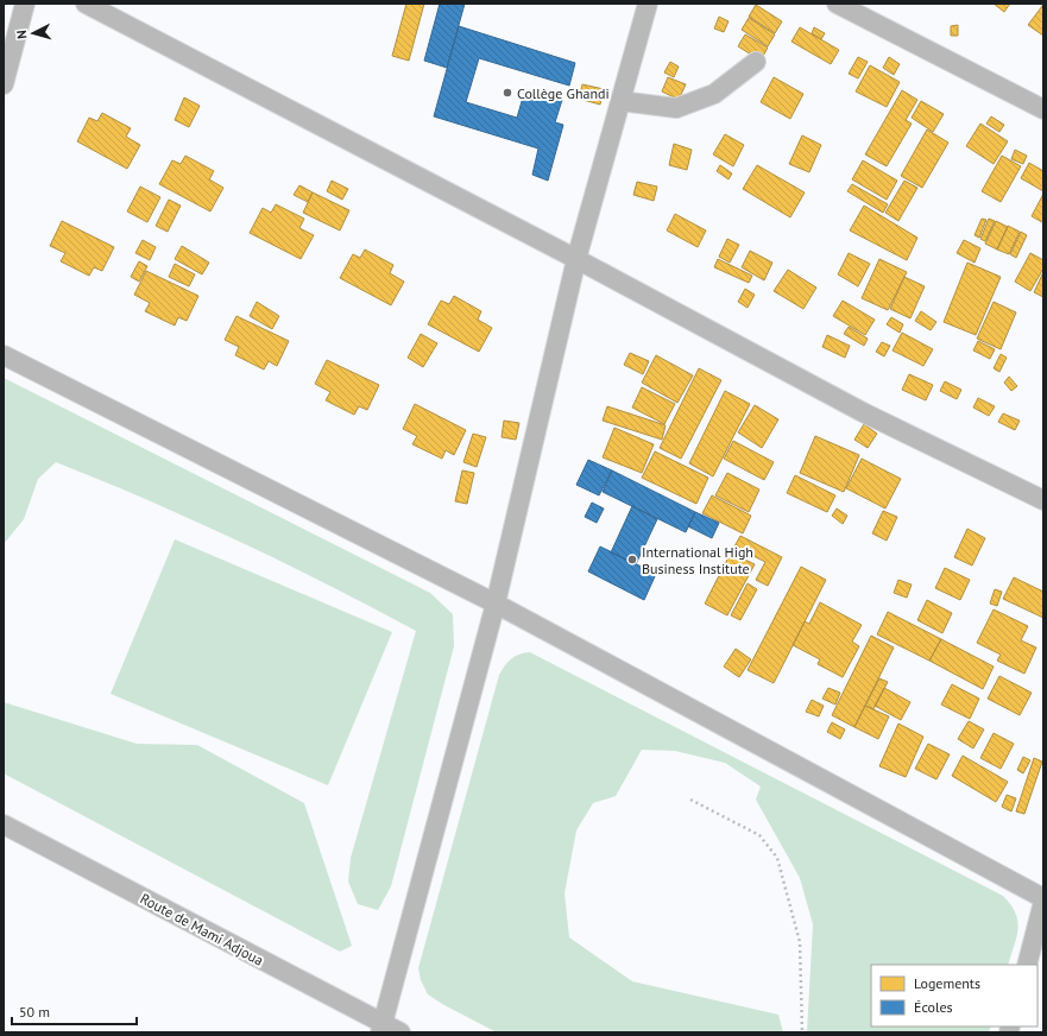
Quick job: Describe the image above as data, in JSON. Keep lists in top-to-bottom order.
{
  "streets": {
    "street": ["Route de Mami Adjoua"]
  },
  "places": ["Collège Ghandi", "International High Business Institute"],
  "legend": ["Logements", "Écoles"],
  "scale_bar": "50 m",
  "north": "left"
}
